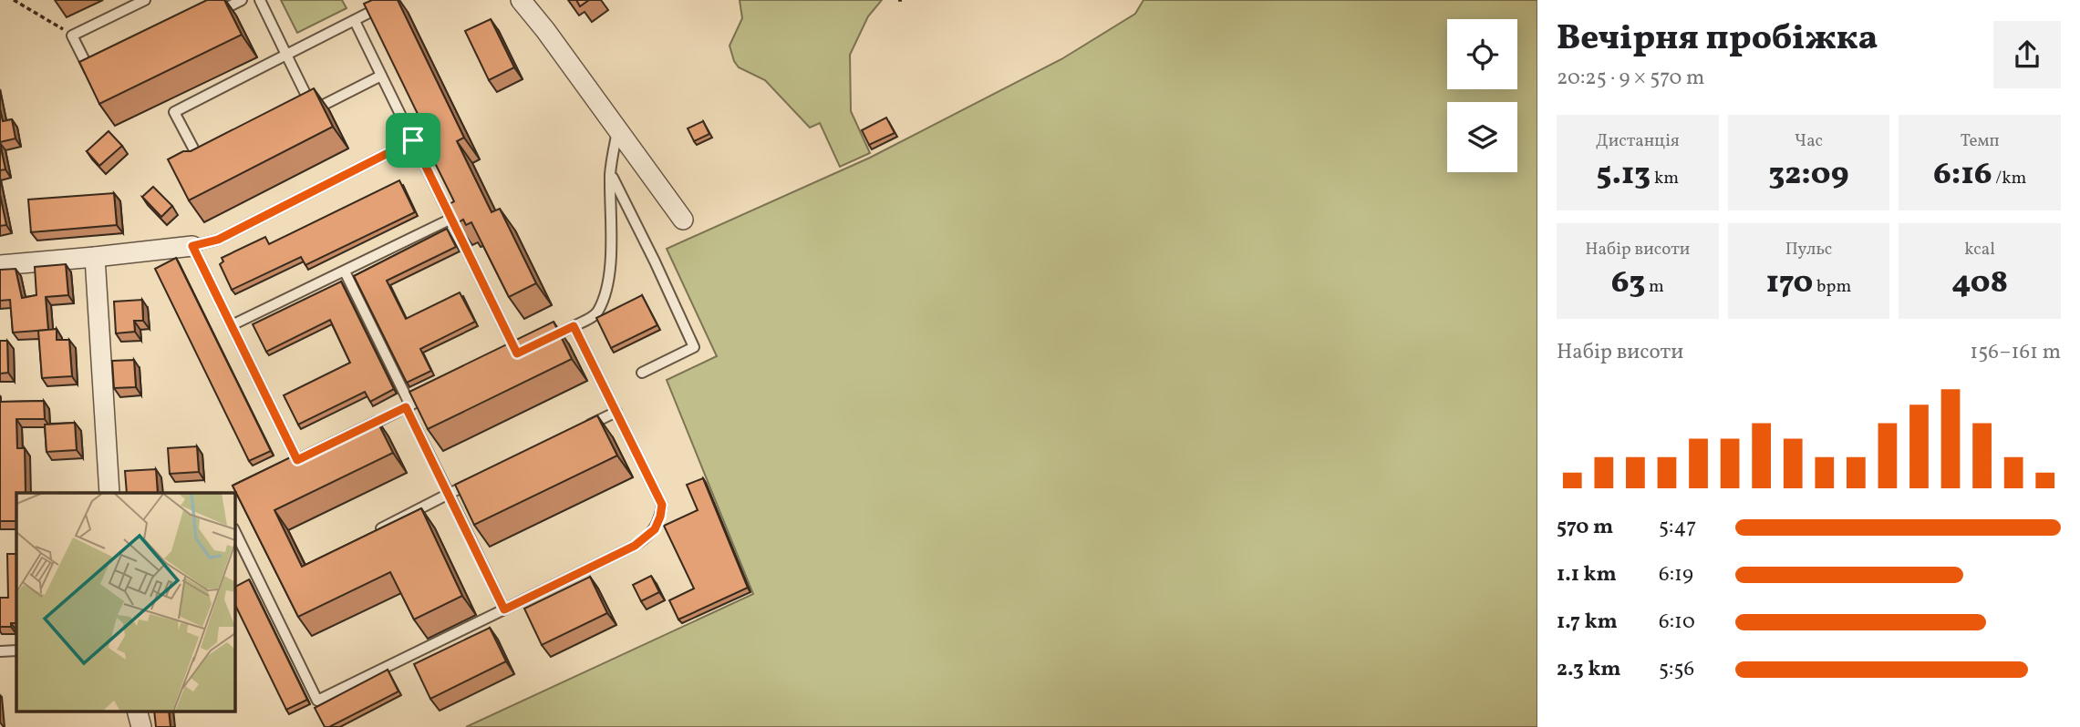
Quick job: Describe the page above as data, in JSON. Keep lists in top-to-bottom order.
{
  "page": {
    "heading": ["Вечірня пробіжка", "20:25 · 9 × 570 m"],
    "stats": [
      ["Дистанція", "5.13 km"],
      ["Час", "32:09"],
      ["Темп", "6:16 /km"],
      ["Набір висоти", "63 m"],
      ["Пульс", "170 bpm"],
      ["kcal", "408"]
    ],
    "chart": ["Набір висоти", "156–161 m"],
    "list": [
      {
        "name": "570 m",
        "note": "5:47"
      },
      {
        "name": "1.1 km",
        "note": "6:19"
      },
      {
        "name": "1.7 km",
        "note": "6:10"
      },
      {
        "name": "2.3 km",
        "note": "5:56"
      }
    ]
  }
}
